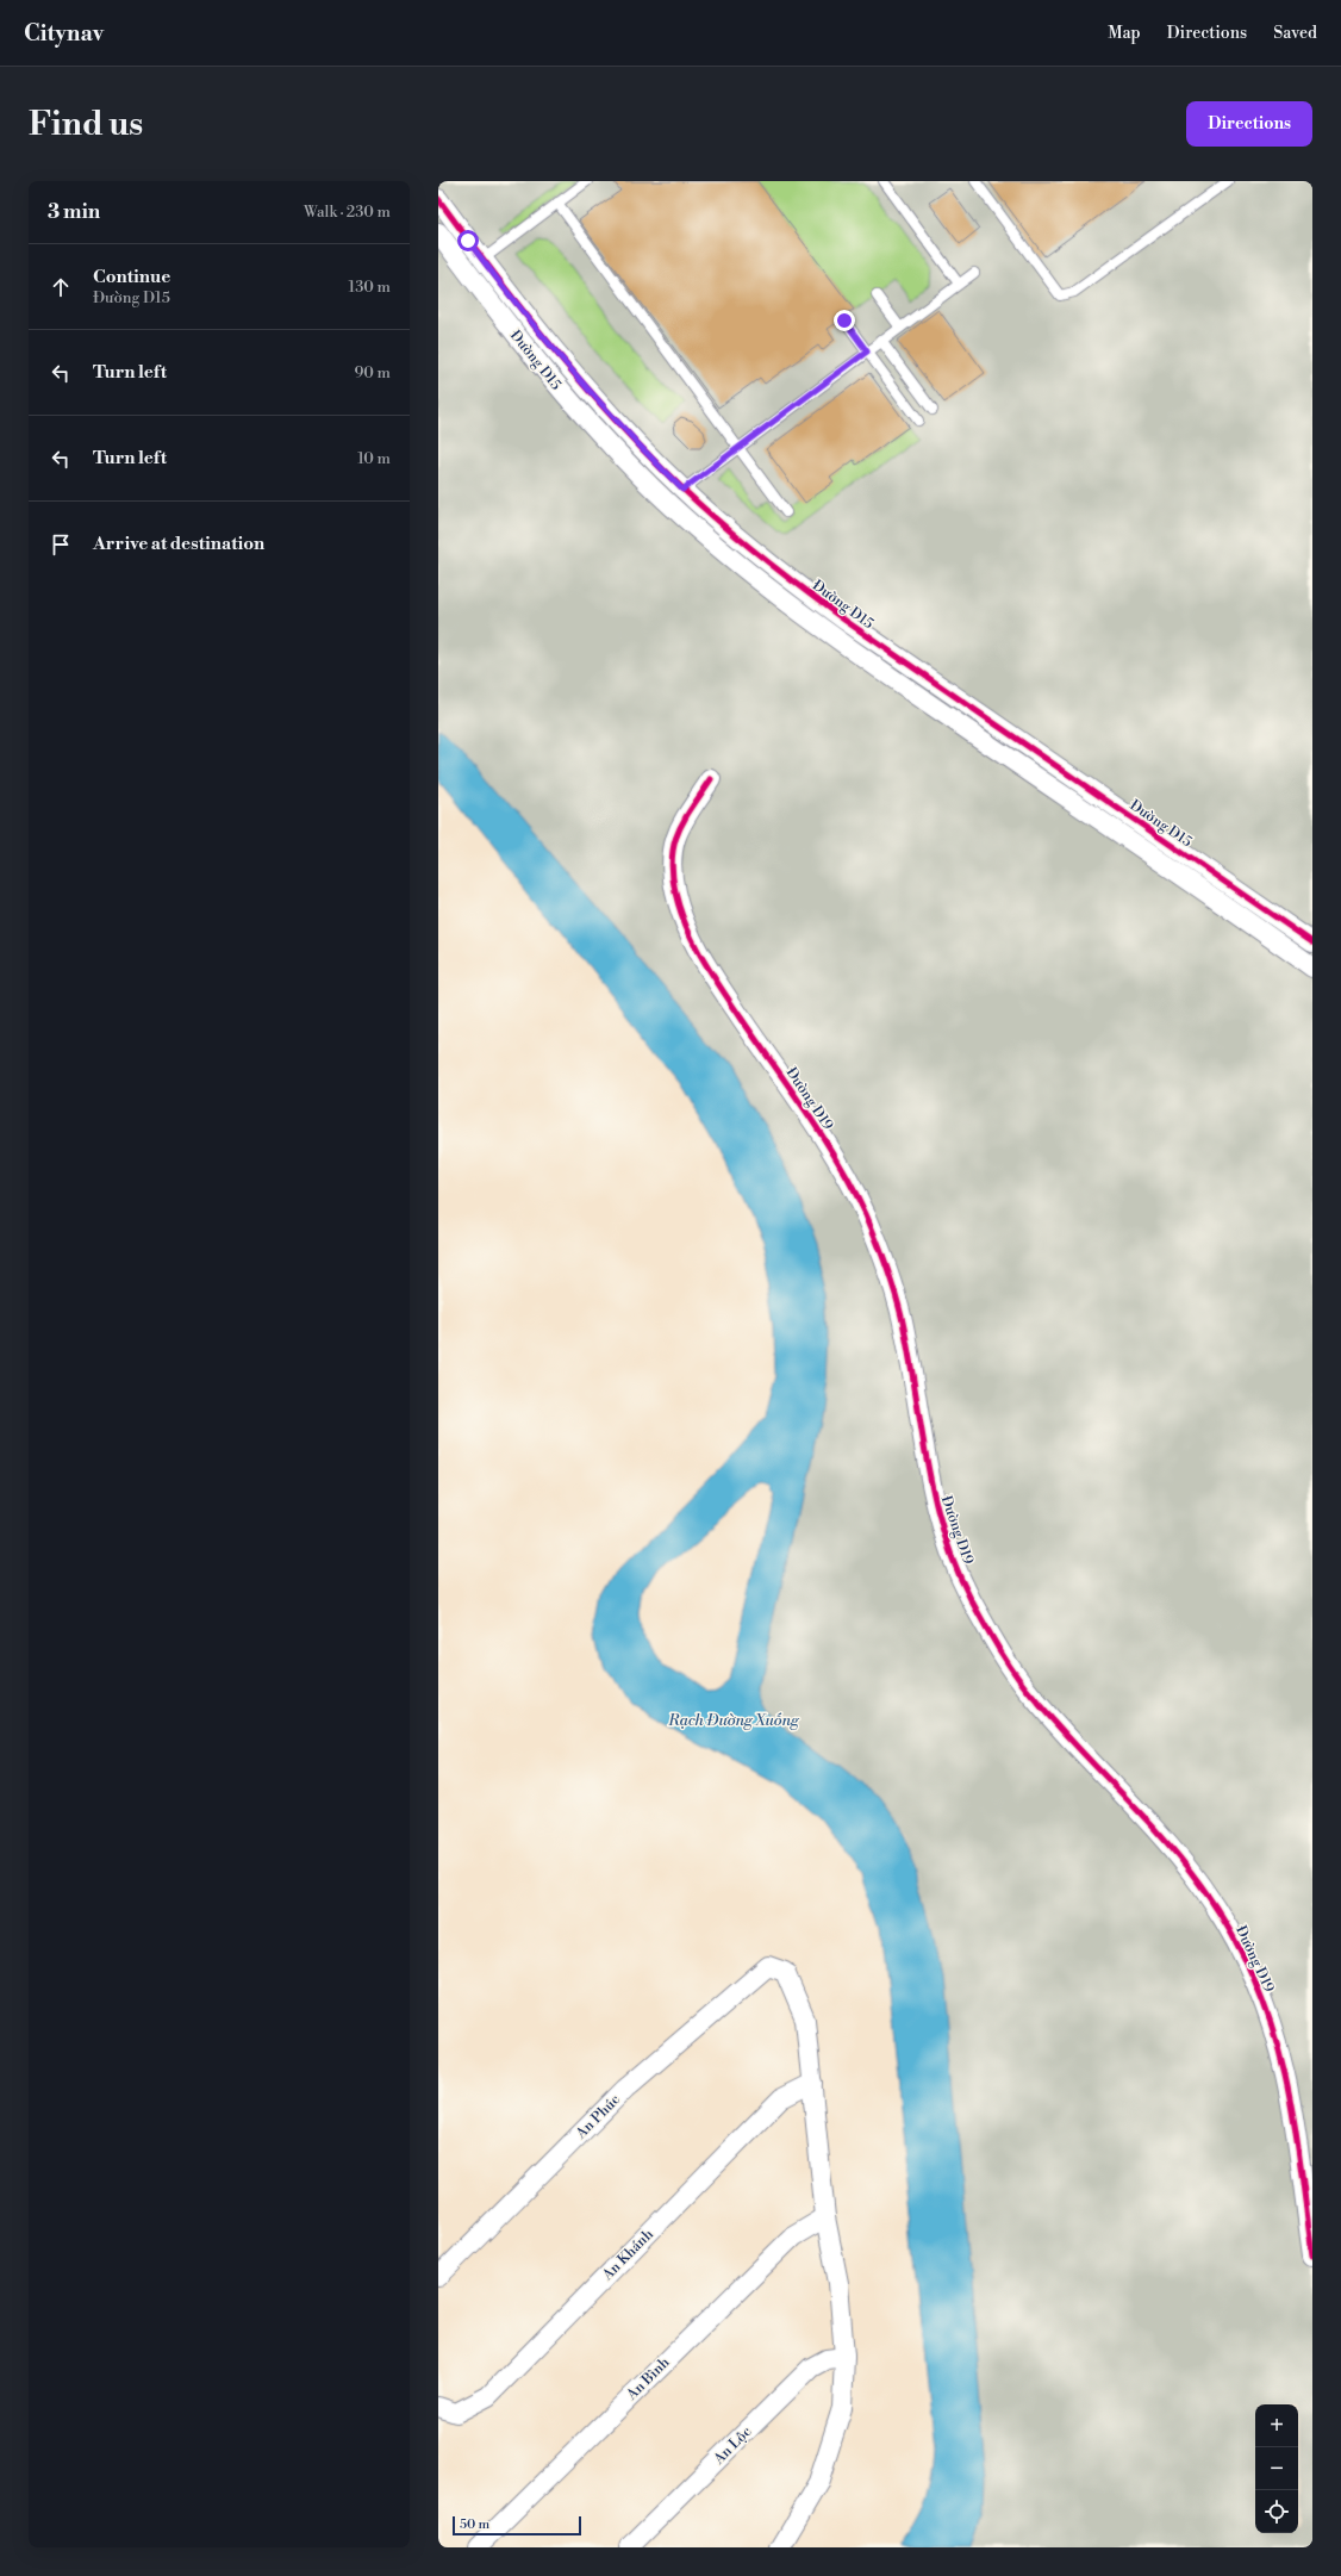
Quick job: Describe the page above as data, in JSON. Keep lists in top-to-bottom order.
{
  "streets": {
    "street": [
      "Đường D15",
      "Đường D19",
      "An Phúc",
      "An Khánh",
      "An Bình",
      "An Lộc"
    ]
  },
  "crossings": [
    ["An Phúc", "An Khánh"]
  ],
  "water": ["Rạch Đường Xuống"],
  "scale_bar": "50 m",
  "page": {
    "header": "Citynav",
    "nav": ["Map", "Directions", "Saved"],
    "buttons": "Directions",
    "title": "Find us",
    "heading": ["3 min", "Walk · 230 m"],
    "list": [
      ["Continue", "Đường D15", "130 m"],
      ["Turn left", "90 m"],
      ["Turn left", "10 m"],
      "Arrive at destination"
    ],
    "map_buttons": ["+", "−"],
    "scale": "50 m"
  }
}
